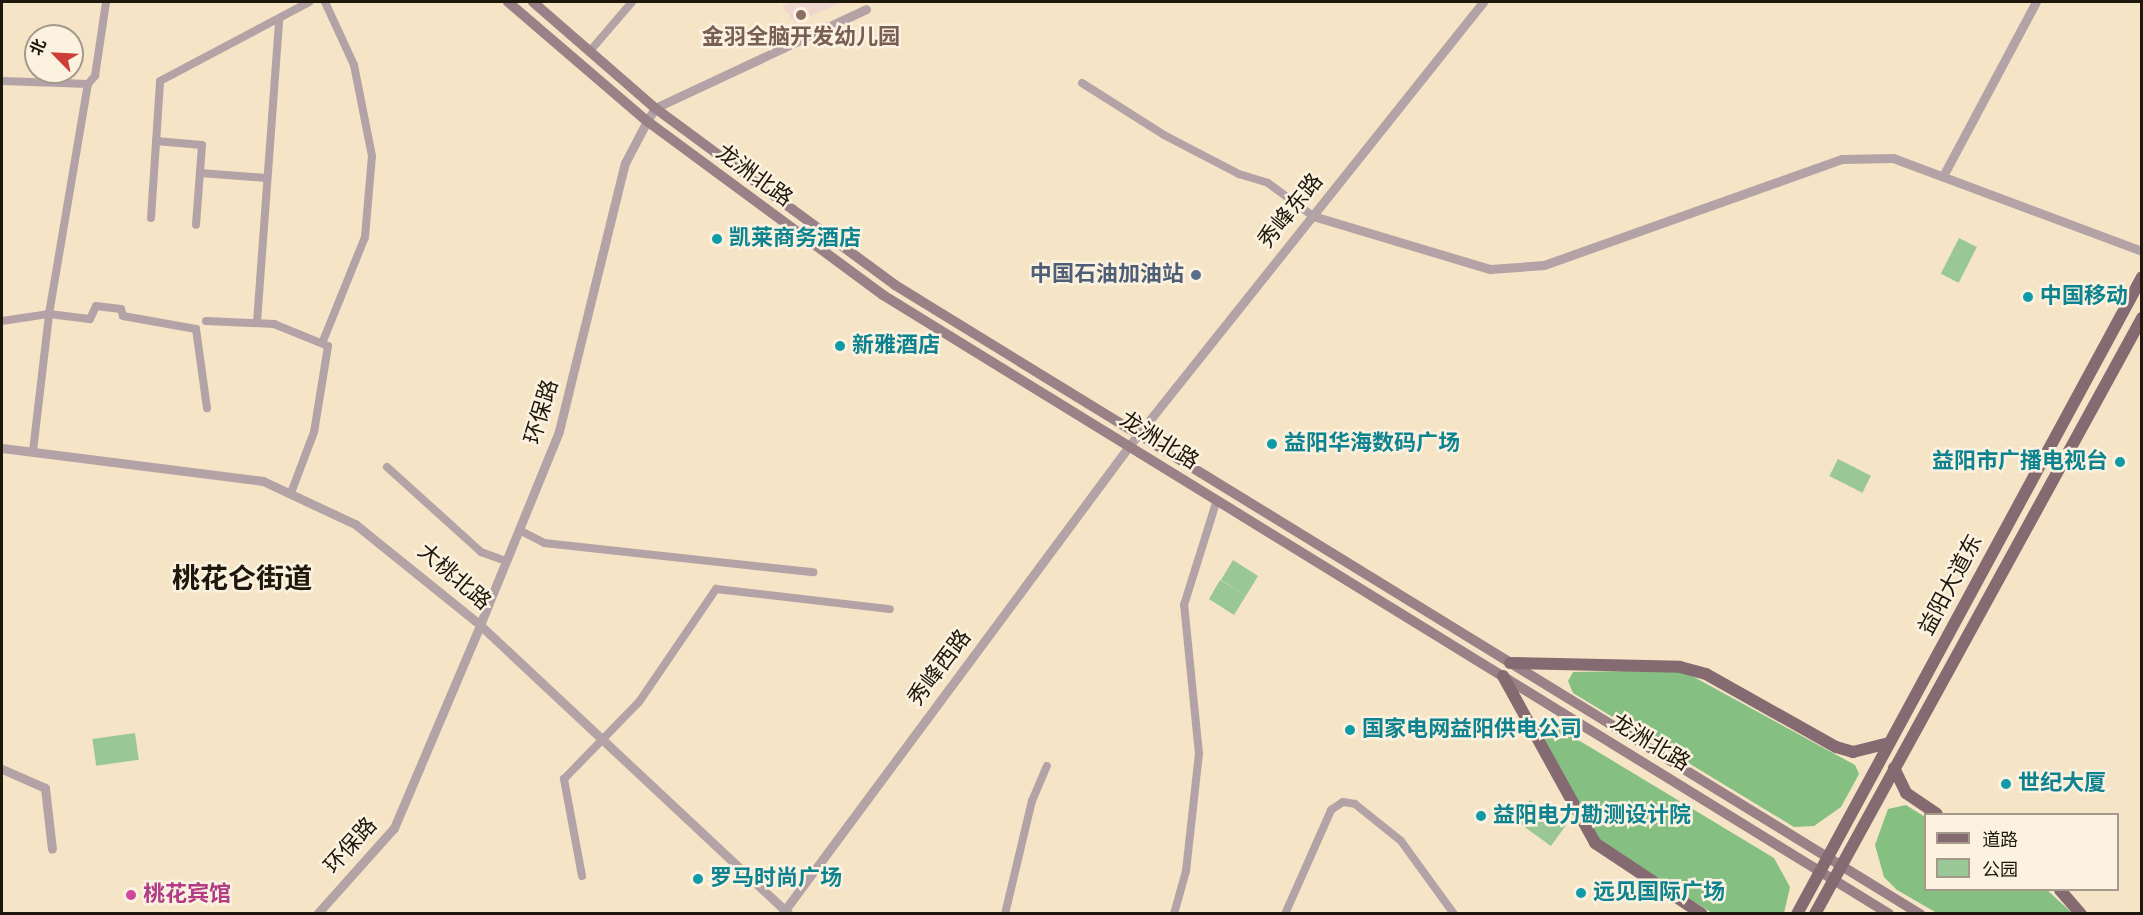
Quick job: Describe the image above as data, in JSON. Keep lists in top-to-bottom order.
{
  "streets": {
    "main road": ["龙洲北路", "益阳大道东"],
    "street": [
      "秀峰东路",
      "环保路",
      "大桃北路",
      "秀峰西路"
    ]
  },
  "crossings": [
    ["龙洲北路", "秀峰东路"],
    ["龙洲北路", "环保路"],
    ["龙洲北路", "益阳大道东"],
    ["龙洲北路", "秀峰西路"],
    ["秀峰东路", "秀峰西路"],
    ["环保路", "大桃北路"],
    ["大桃北路", "秀峰西路"]
  ],
  "districts": ["桃花仑街道"],
  "places": [
    "金羽全脑开发幼儿园",
    "凯莱商务酒店",
    "中国石油加油站",
    "中国移动",
    "新雅酒店",
    "益阳华海数码广场",
    "益阳市广播电视台",
    "国家电网益阳供电公司",
    "世纪大厦",
    "益阳电力勘测设计院",
    "罗马时尚广场",
    "远见国际广场",
    "桃花宾馆"
  ],
  "legend": ["道路", "公园"],
  "north": "top left"
}
